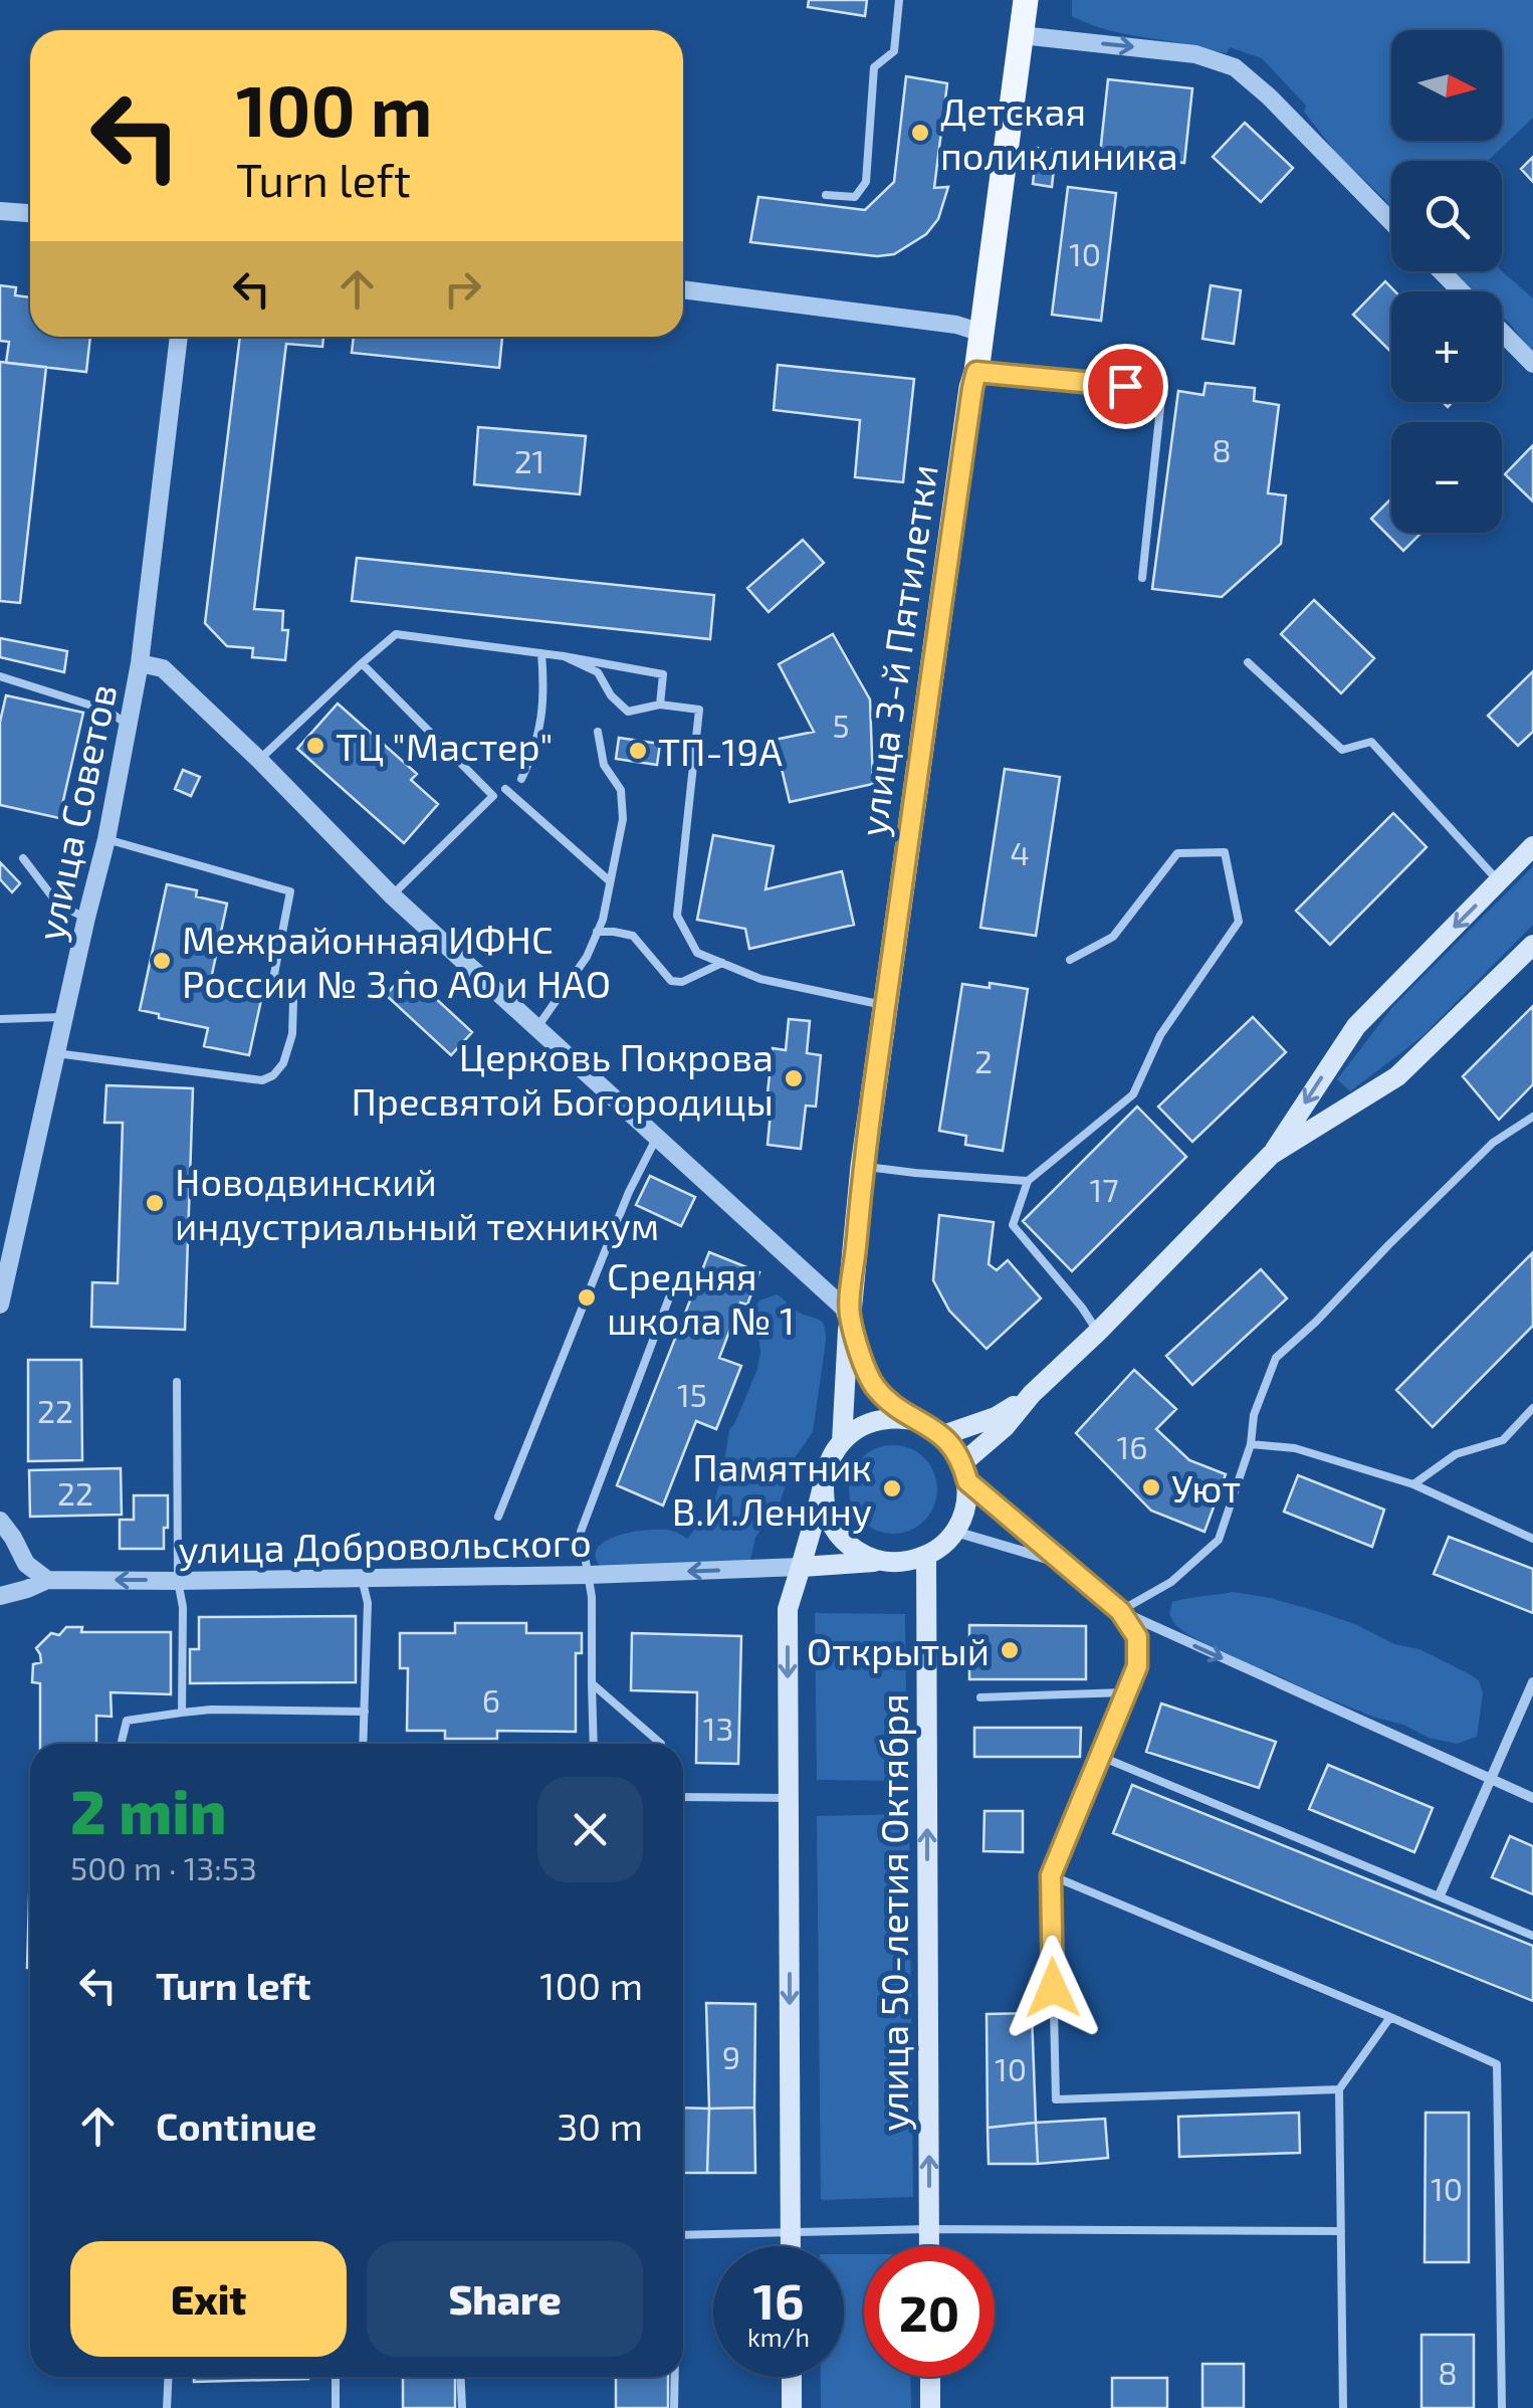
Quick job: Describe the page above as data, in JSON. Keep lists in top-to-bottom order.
{
  "streets": {
    "main road": ["улица 3-й Пятилетки", "улица 50-летия Октября"],
    "street": ["улица Советов", "улица Добровольского"]
  },
  "one_way": ["улица Добровольского"],
  "places": [
    "Детская поликлиника",
    "ТЦ \"Мастер\"",
    "ТП-19А",
    "Межрайонная ИФНС России № 3 по АО и НАО",
    "Церковь Покрова Пресвятой Богородицы",
    "Новодвинский индустриальный техникум",
    "Средняя школа № 1",
    "Уют",
    "Памятник В.И.Ленину",
    "Открытый"
  ],
  "house_numbers": [
    "10",
    "8",
    "21",
    "5",
    "4",
    "2",
    "17",
    "15",
    "22",
    "16",
    "22",
    "6",
    "13",
    "9",
    "10",
    "10",
    "8"
  ],
  "north": "right",
  "page": {
    "map_buttons": ["+", "−"],
    "turn": ["100 m", "Turn left"],
    "heading": ["2 min", "500 m · 13:53"],
    "list": [
      {
        "name": "Turn left",
        "value": "100 m"
      },
      {
        "name": "Continue",
        "value": "30 m"
      }
    ],
    "buttons": ["Exit", "Share"],
    "speed": "16 km/h",
    "limit": "20"
  }
}
